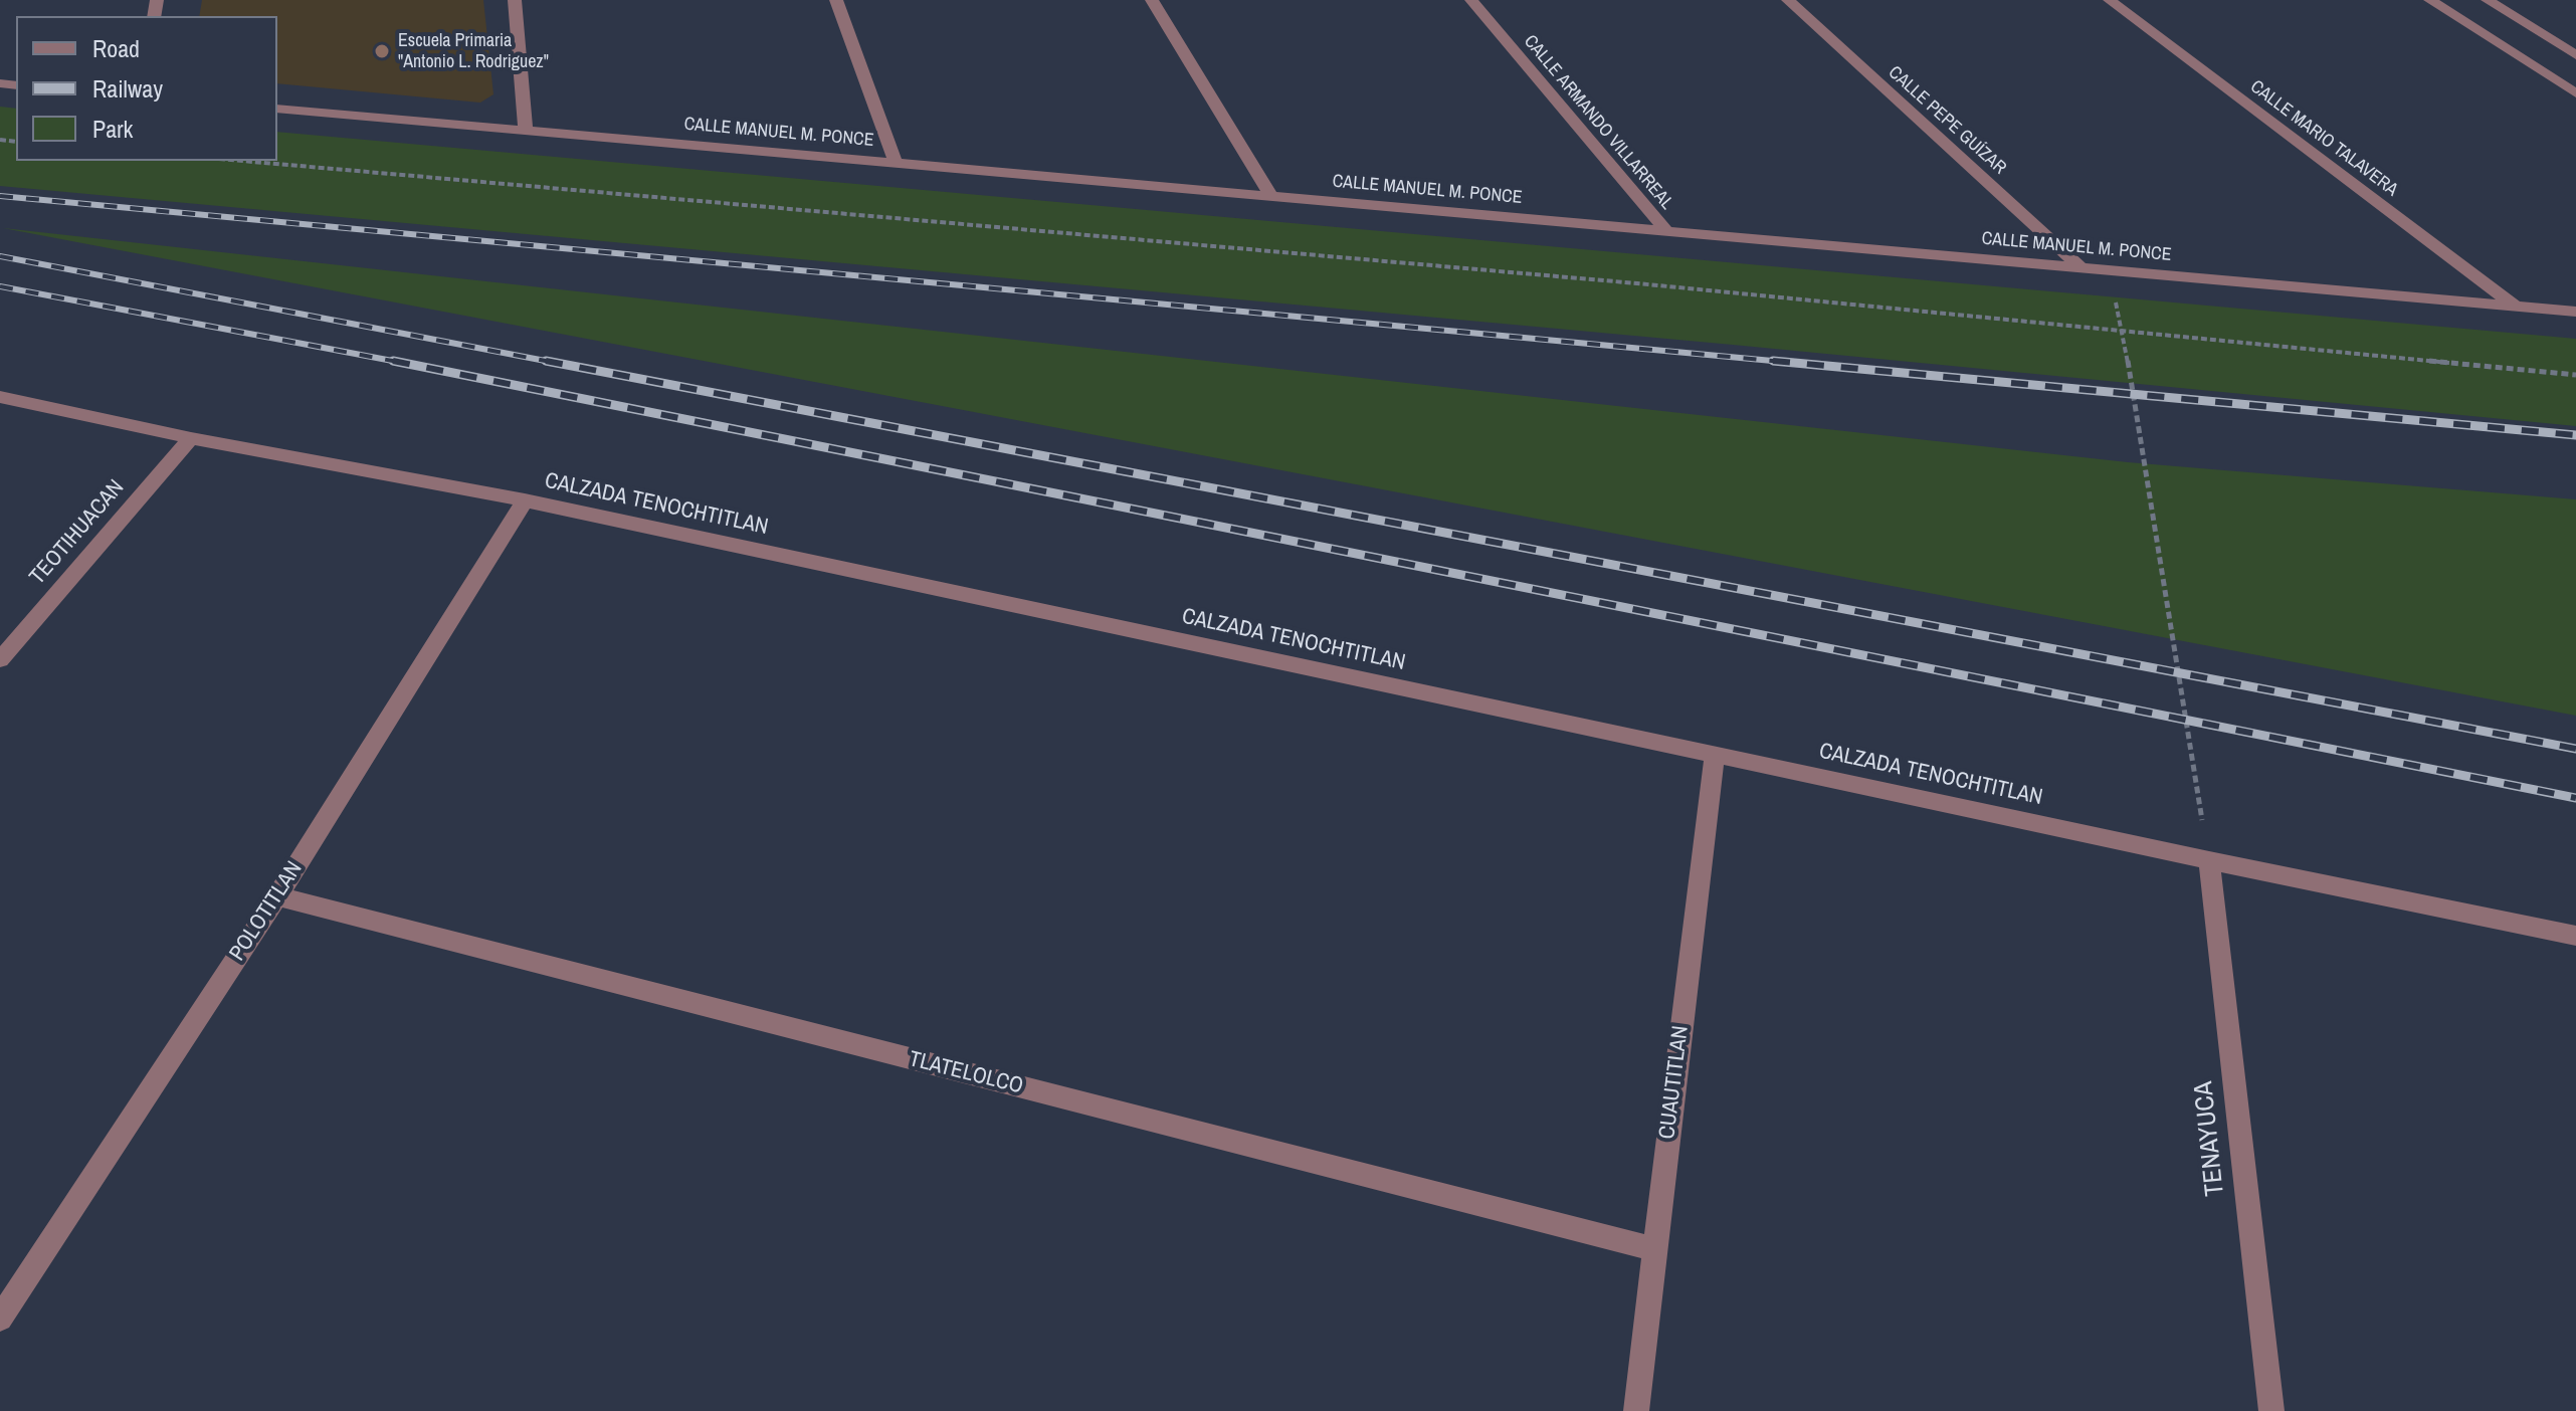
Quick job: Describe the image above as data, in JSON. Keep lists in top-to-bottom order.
{
  "streets": {
    "street": [
      "CALLE PEPE GUÍZAR",
      "CALLE ARMANDO VILLARREAL",
      "CALLE MANUEL M. PONCE",
      "CALLE MARIO TALAVERA",
      "CALZADA TENOCHTITLAN",
      "TEOTIHUACAN",
      "POLOTITLAN",
      "TLATELOLCO",
      "CUAUTITLAN",
      "TENAYUCA"
    ]
  },
  "crossings": [
    ["CALLE PEPE GUÍZAR", "CALLE MANUEL M. PONCE"],
    ["CALLE ARMANDO VILLARREAL", "CALLE MANUEL M. PONCE"],
    ["CALLE MANUEL M. PONCE", "CALLE MARIO TALAVERA"],
    ["CALZADA TENOCHTITLAN", "TEOTIHUACAN"],
    ["CALZADA TENOCHTITLAN", "POLOTITLAN"],
    ["CALZADA TENOCHTITLAN", "CUAUTITLAN"],
    ["CALZADA TENOCHTITLAN", "TENAYUCA"],
    ["POLOTITLAN", "TLATELOLCO"],
    ["TLATELOLCO", "CUAUTITLAN"]
  ],
  "places": ["Escuela Primaria \"Antonio L. Rodriguez\""],
  "legend": ["Road", "Railway", "Park"]
}
